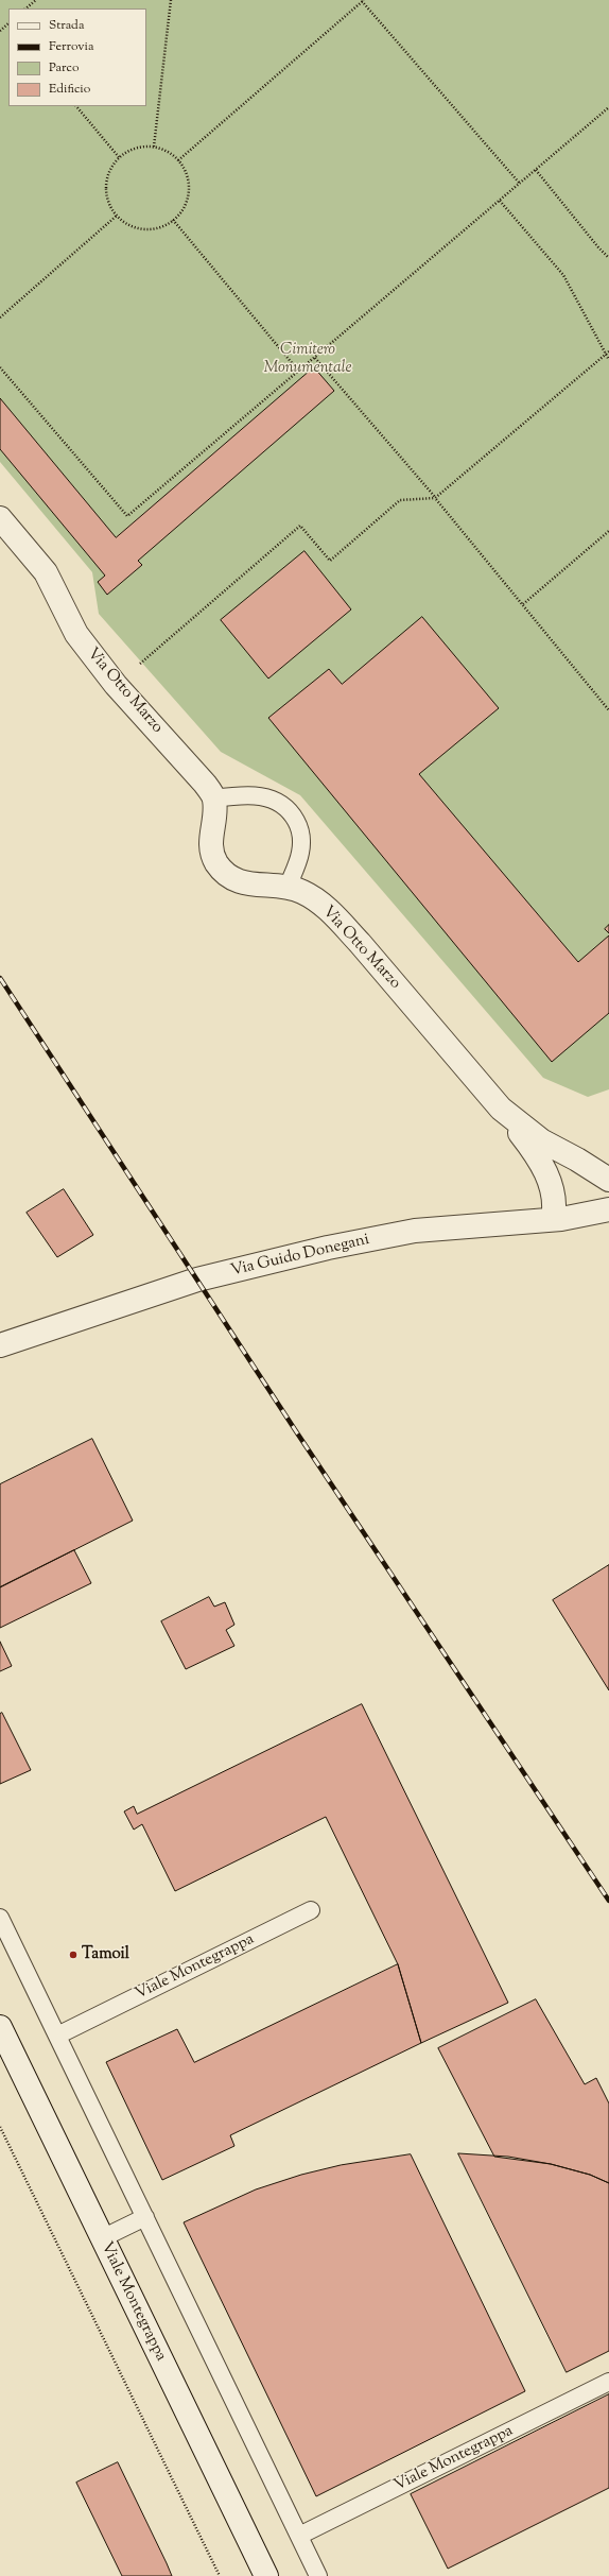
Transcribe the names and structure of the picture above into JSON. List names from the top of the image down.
{
  "streets": {
    "street": ["Via Otto Marzo", "Via Guido Donegani", "Viale Montegrappa"]
  },
  "parks": ["Cimitero Monumentale"],
  "places": ["Tamoil"],
  "legend": [
    "Strada",
    "Ferrovia",
    "Parco",
    "Edificio"
  ]
}
